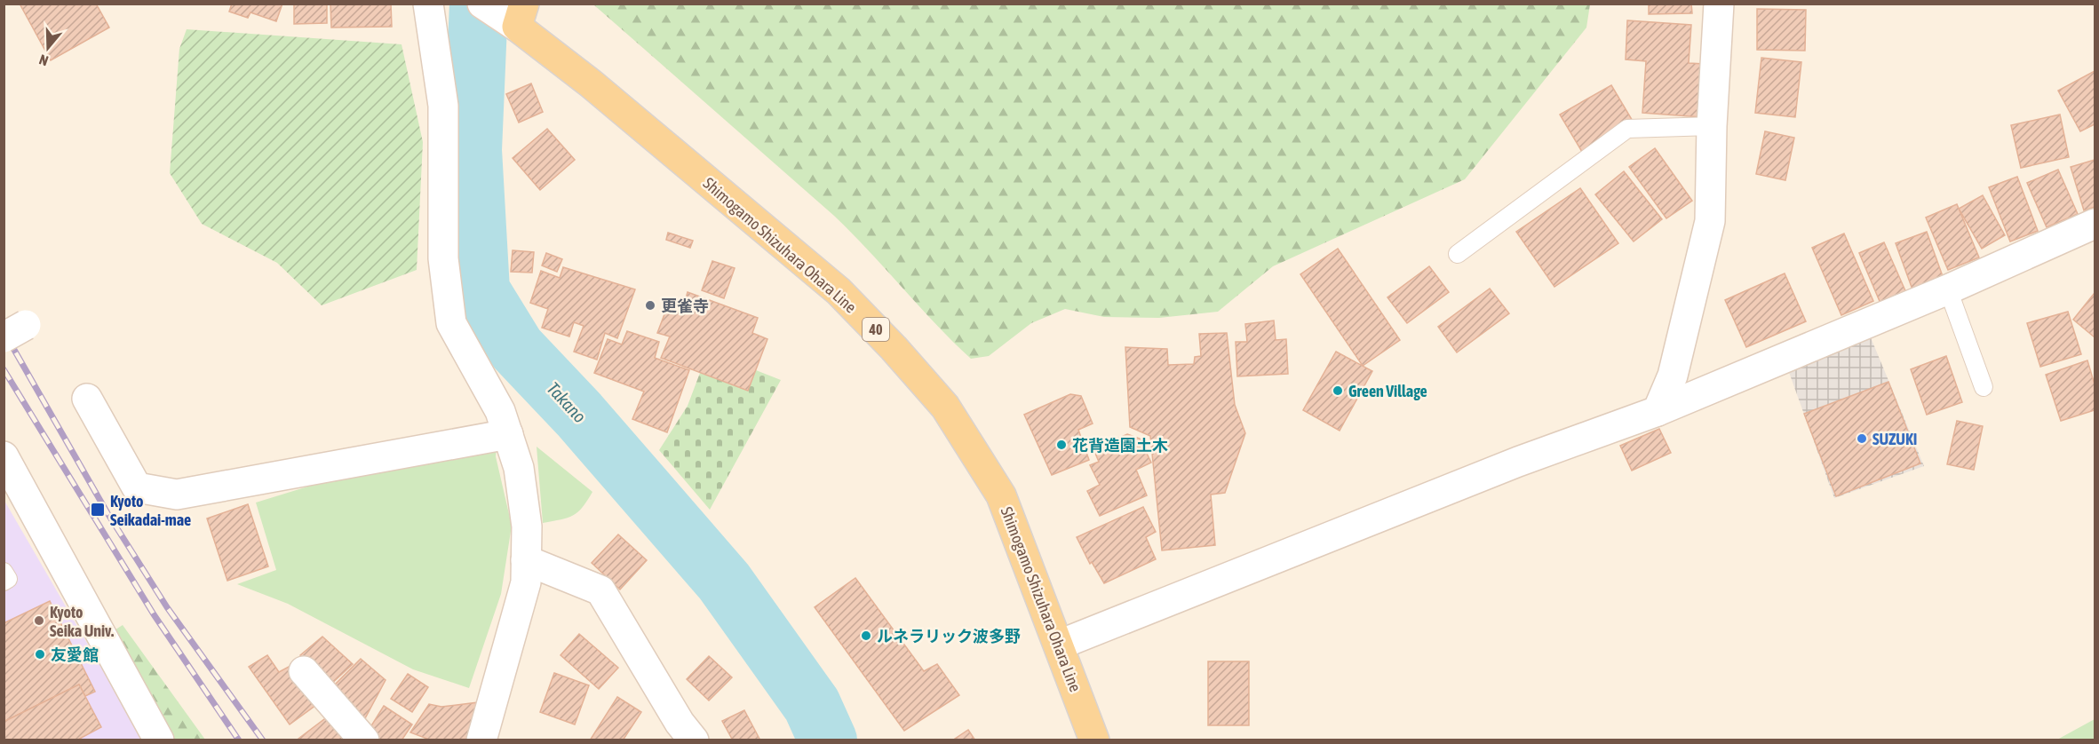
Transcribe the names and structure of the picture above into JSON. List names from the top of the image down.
{
  "streets": {
    "main road": ["Shimogamo Shizuhara Ohara Line", "40"]
  },
  "water": ["Takano"],
  "places": {
    "other": [
      "更雀寺",
      "Green Village",
      "SUZUKI",
      "花背造園土木",
      "Kyoto Seika Univ.",
      "ルネラリック波多野",
      "友愛館"
    ],
    "transit": ["Kyoto Seikadai-mae"]
  },
  "north": "bottom"
}
